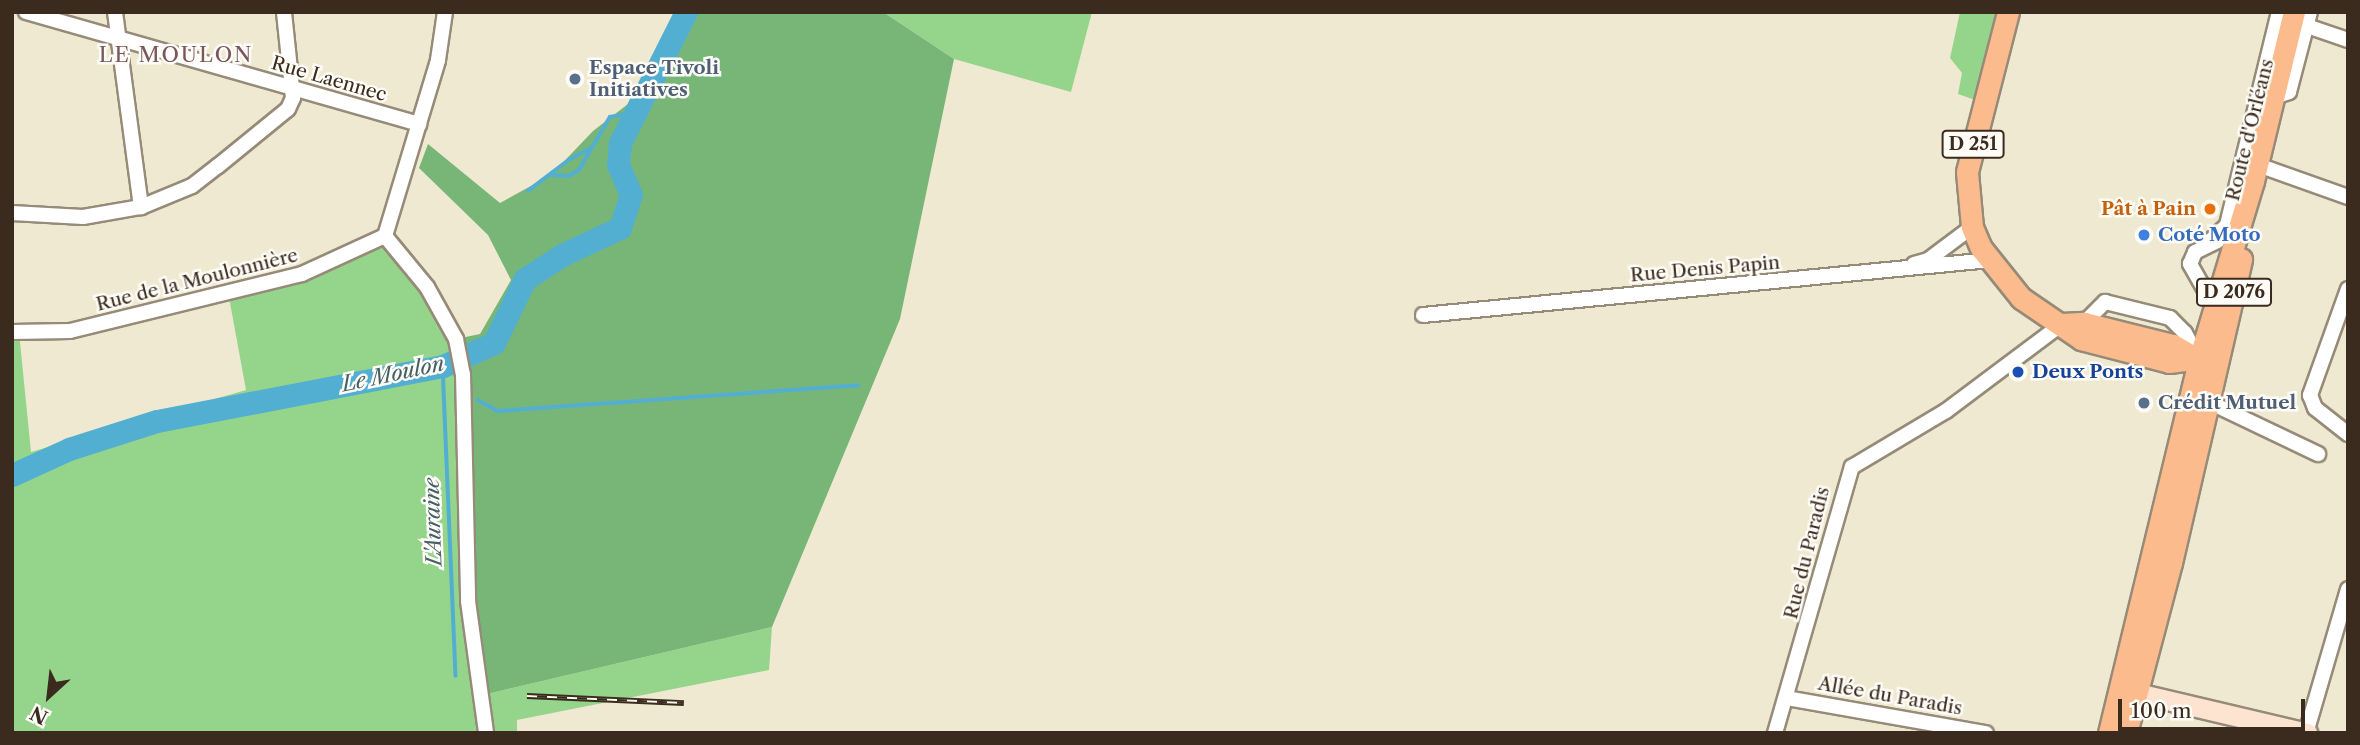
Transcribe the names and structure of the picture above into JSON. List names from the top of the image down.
{
  "streets": {
    "main road": ["Route d'Orléans", "D 251", "D 2076"],
    "street": [
      "Rue Laennec",
      "Rue Denis Papin",
      "Rue de la Moulonnière",
      "Rue du Paradis",
      "Allée du Paradis"
    ]
  },
  "crossings": [
    ["Route d'Orléans", "D 251"],
    ["D 251", "Rue Denis Papin"],
    ["D 251", "Rue du Paradis"],
    ["Rue du Paradis", "Allée du Paradis"]
  ],
  "districts": ["LE MOULON"],
  "water": ["Le Moulon", "L'Auraine"],
  "places": [
    "Espace Tivoli Initiatives",
    "Pât à Pain",
    "Coté Moto",
    "Deux Ponts",
    "Crédit Mutuel"
  ],
  "scale_bar": "100 m",
  "north": "bottom left"
}
